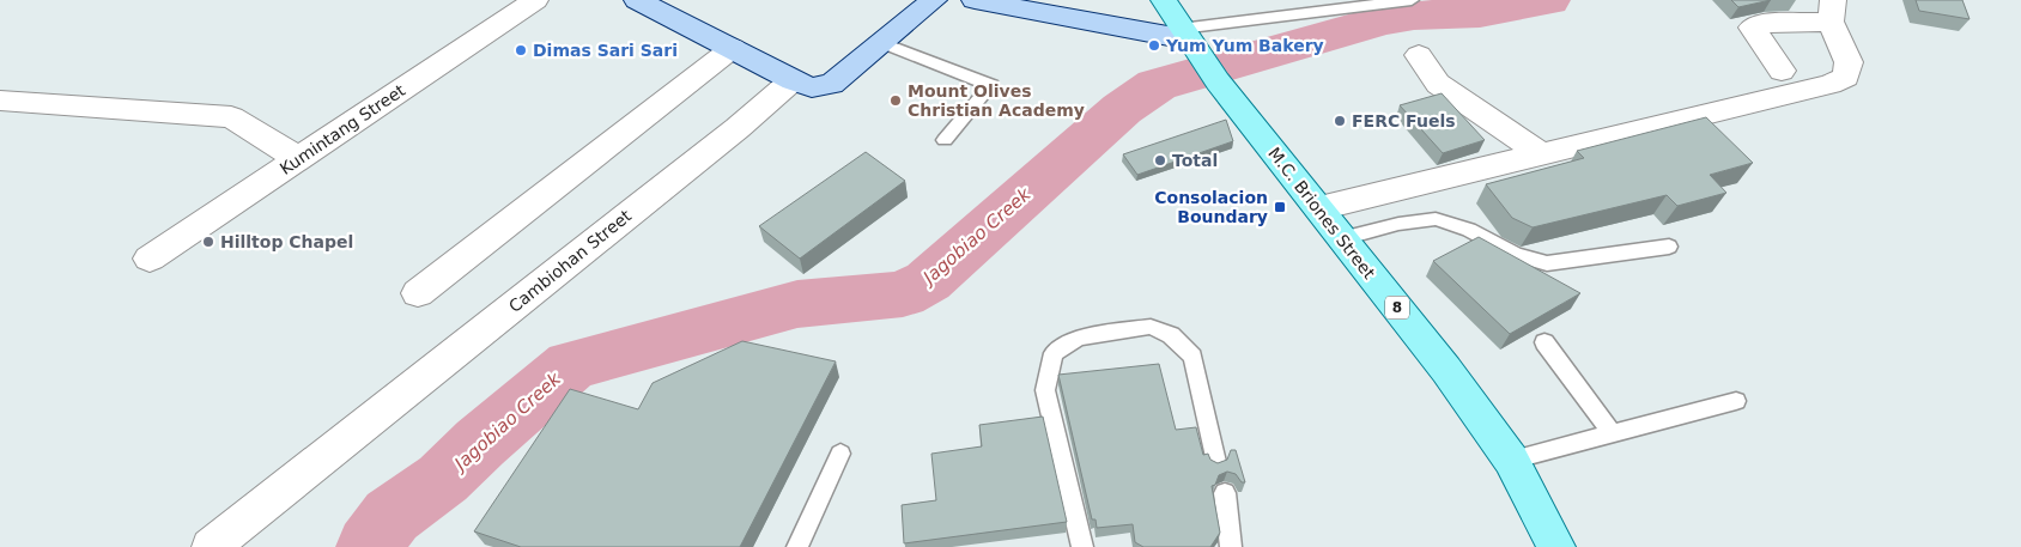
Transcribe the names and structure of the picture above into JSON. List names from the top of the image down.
{
  "streets": {
    "main road": ["M.C. Briones Street", "8"],
    "street": ["Kumintang Street", "Cambiohan Street"]
  },
  "water": ["Jagobiao Creek"],
  "places": {
    "other": [
      "Yum Yum Bakery",
      "Dimas Sari Sari",
      "Mount Olives Christian Academy",
      "FERC Fuels",
      "Total",
      "Hilltop Chapel"
    ],
    "transit": ["Consolacion Boundary"]
  }
}
